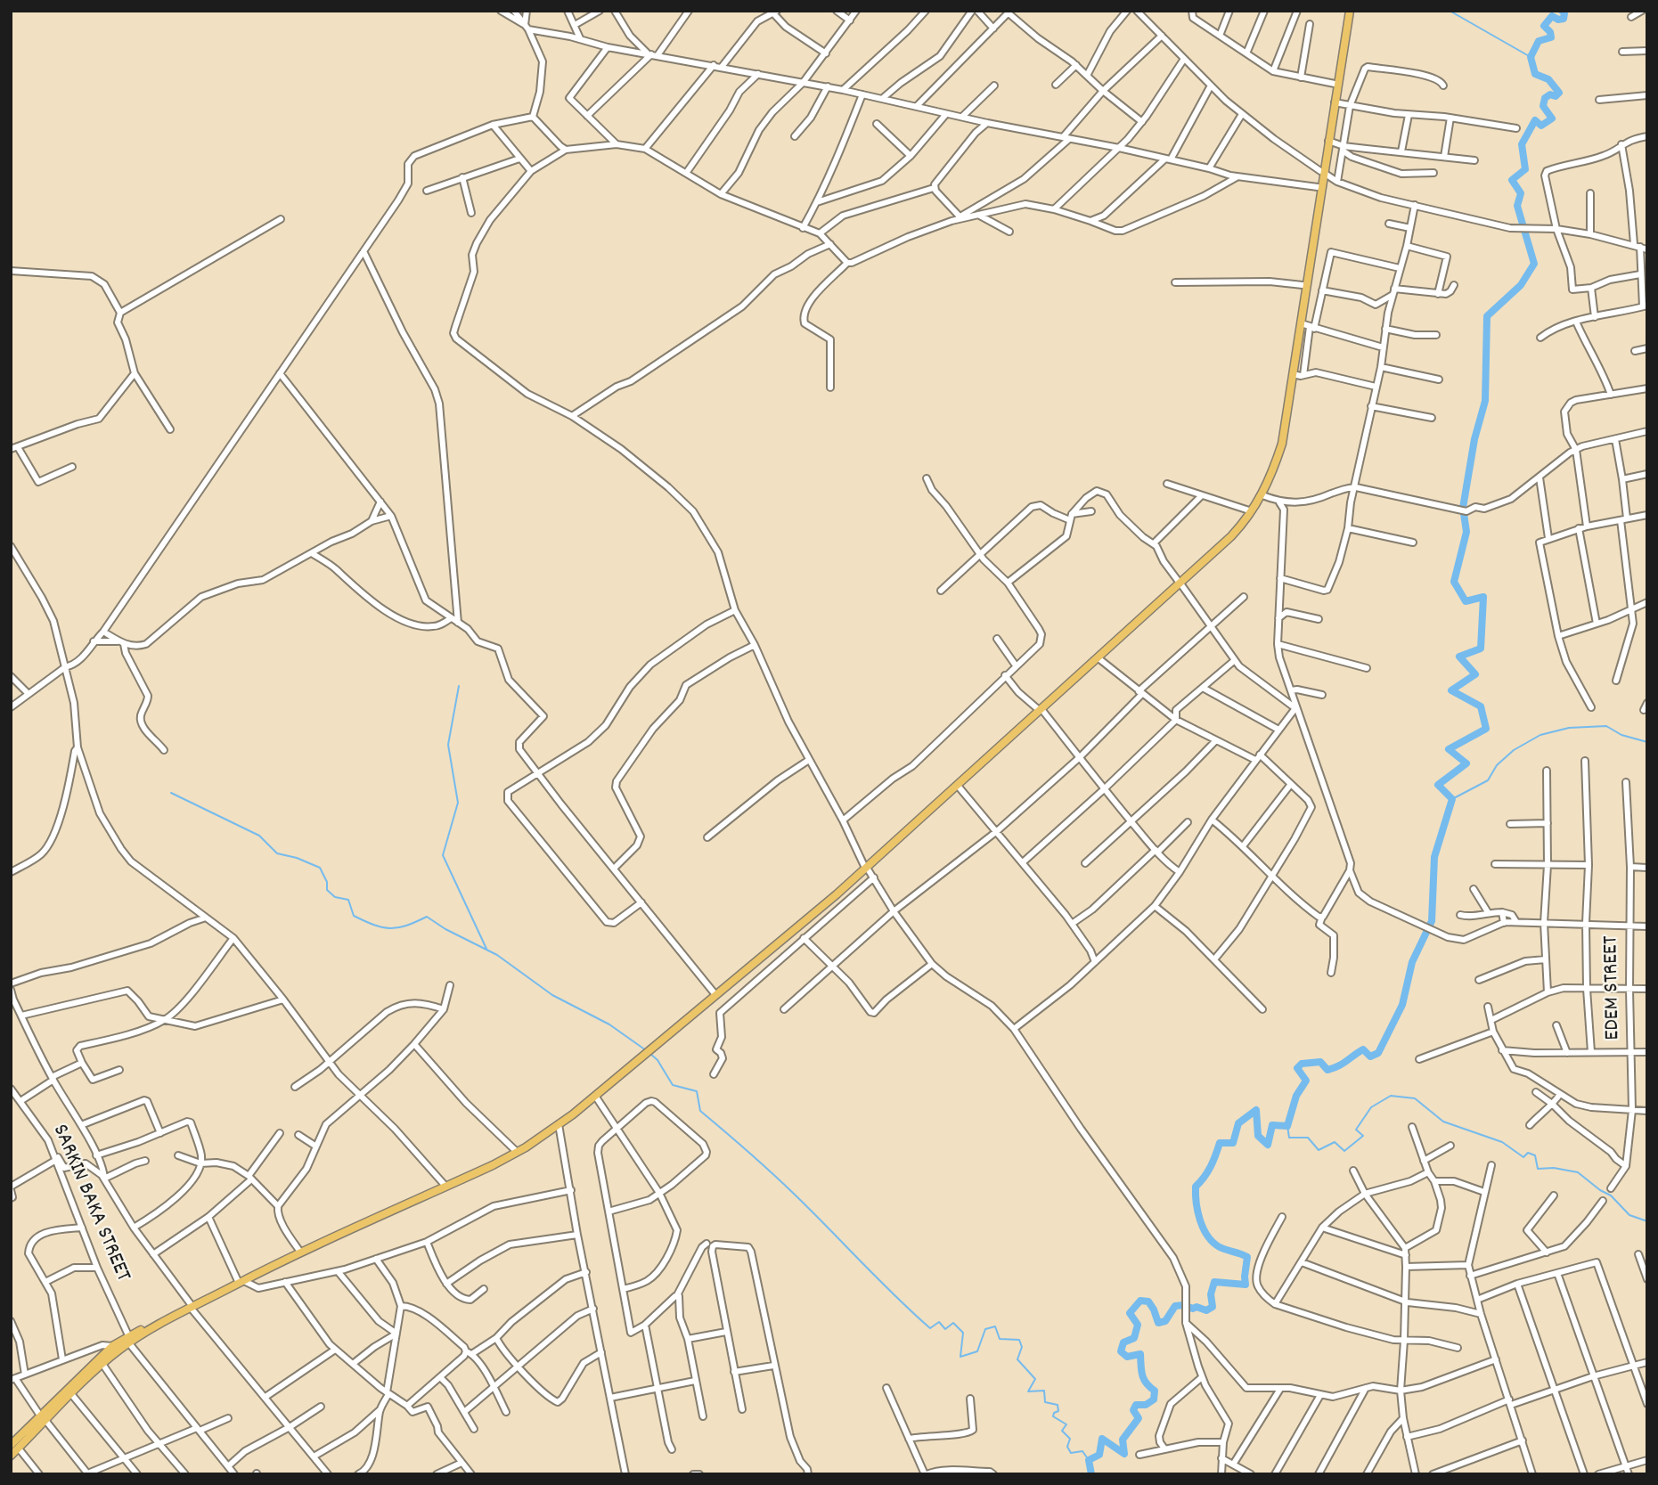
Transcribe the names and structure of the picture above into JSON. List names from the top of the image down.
{
  "streets": {
    "street": ["EDEM STREET", "SARKIN BAKA STREET"]
  }
}
